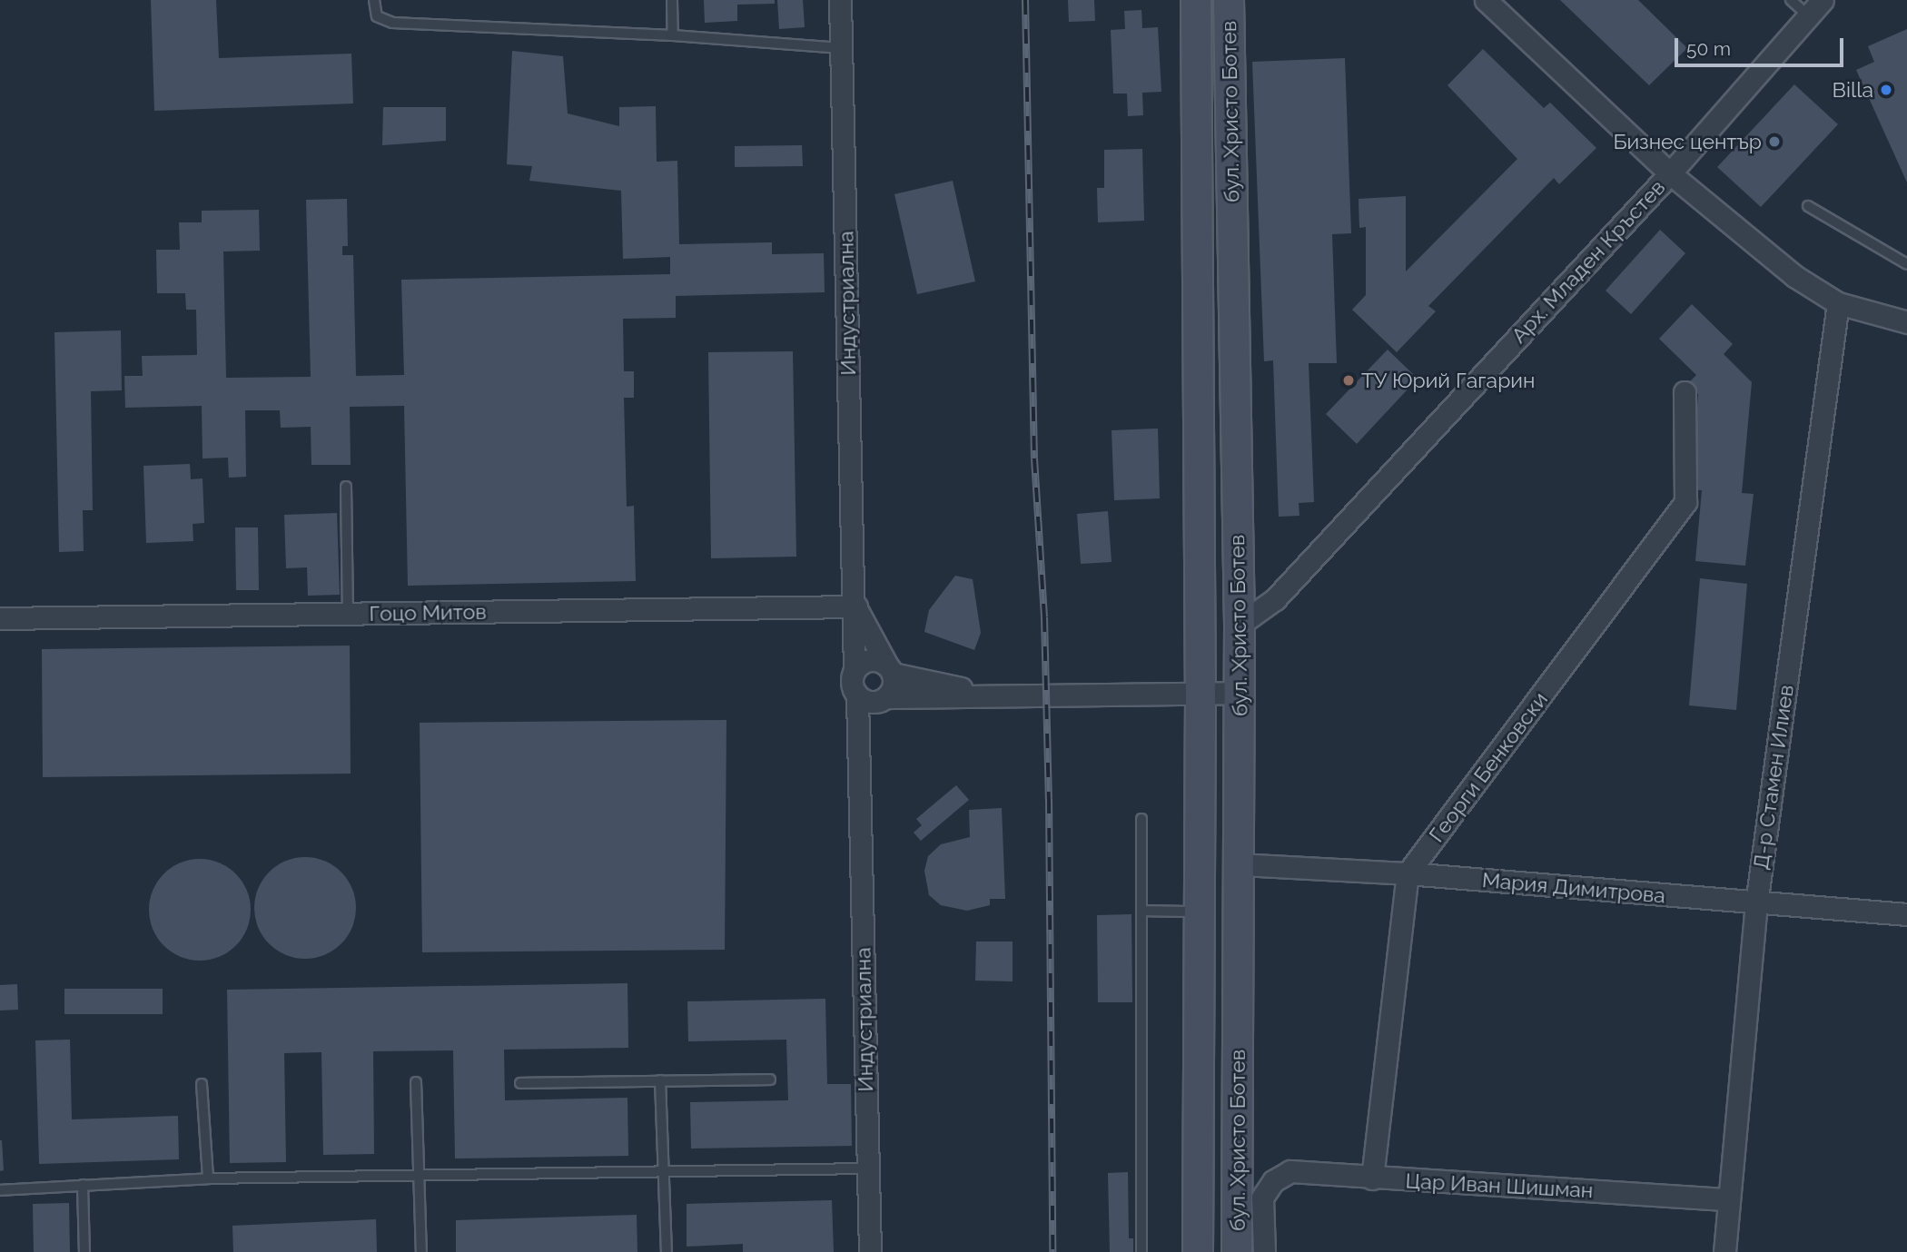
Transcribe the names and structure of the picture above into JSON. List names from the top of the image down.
{
  "streets": {
    "main road": ["бул. Христо Ботев"],
    "street": [
      "Арх. Младен Кръстев",
      "Индустриална",
      "Гоцо Митов",
      "Георги Бенковски",
      "Д-р Стамен Илиев",
      "Мария Димитрова",
      "Цар Иван Шишман"
    ]
  },
  "crossings": [
    ["бул. Христо Ботев", "Арх. Младен Кръстев"],
    ["бул. Христо Ботев", "Мария Димитрова"],
    ["Индустриална", "Гоцо Митов"],
    ["Георги Бенковски", "Мария Димитрова"],
    ["Д-р Стамен Илиев", "Мария Димитрова"],
    ["Д-р Стамен Илиев", "Цар Иван Шишман"]
  ],
  "places": ["Billa", "Бизнес център", "ТУ Юрий Гагарин"],
  "scale_bar": "50 m"
}
